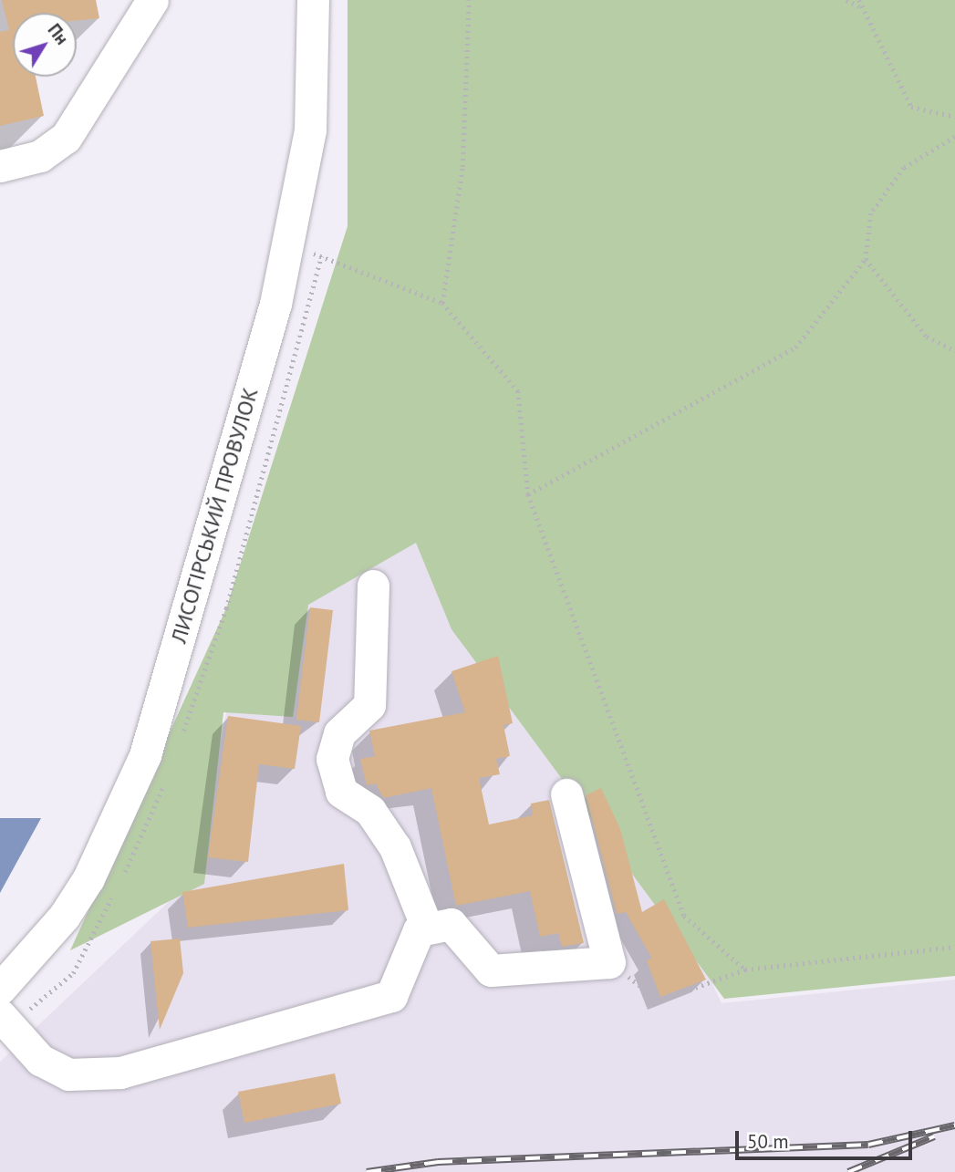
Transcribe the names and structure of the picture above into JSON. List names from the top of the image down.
{
  "streets": {
    "street": ["ЛИСОГІРСЬКИЙ ПРОВУЛОК"]
  },
  "scale_bar": "50 m",
  "north": "top right"
}
